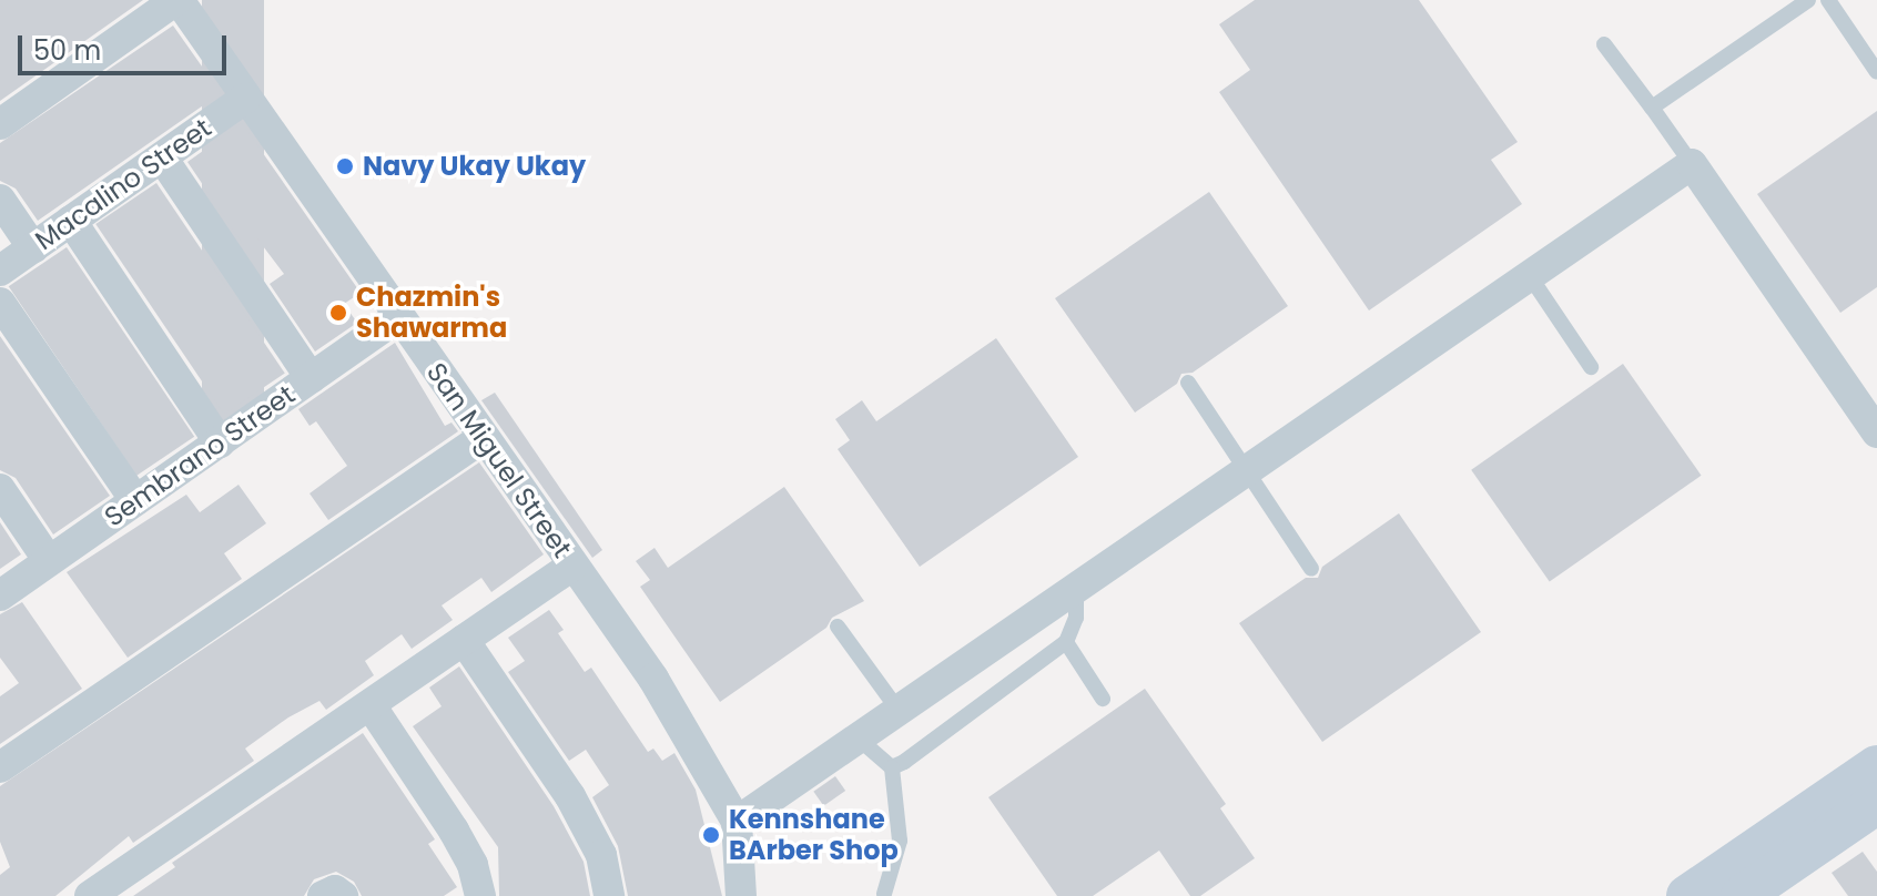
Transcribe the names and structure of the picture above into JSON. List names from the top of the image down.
{
  "streets": {
    "street": ["Macalino Street", "Sembrano Street", "San Miguel Street"]
  },
  "crossings": [
    ["Macalino Street", "San Miguel Street"],
    ["Sembrano Street", "San Miguel Street"]
  ],
  "places": ["Navy Ukay Ukay", "Chazmin's Shawarma", "Kennshane BArber Shop"],
  "scale_bar": "50 m"
}
